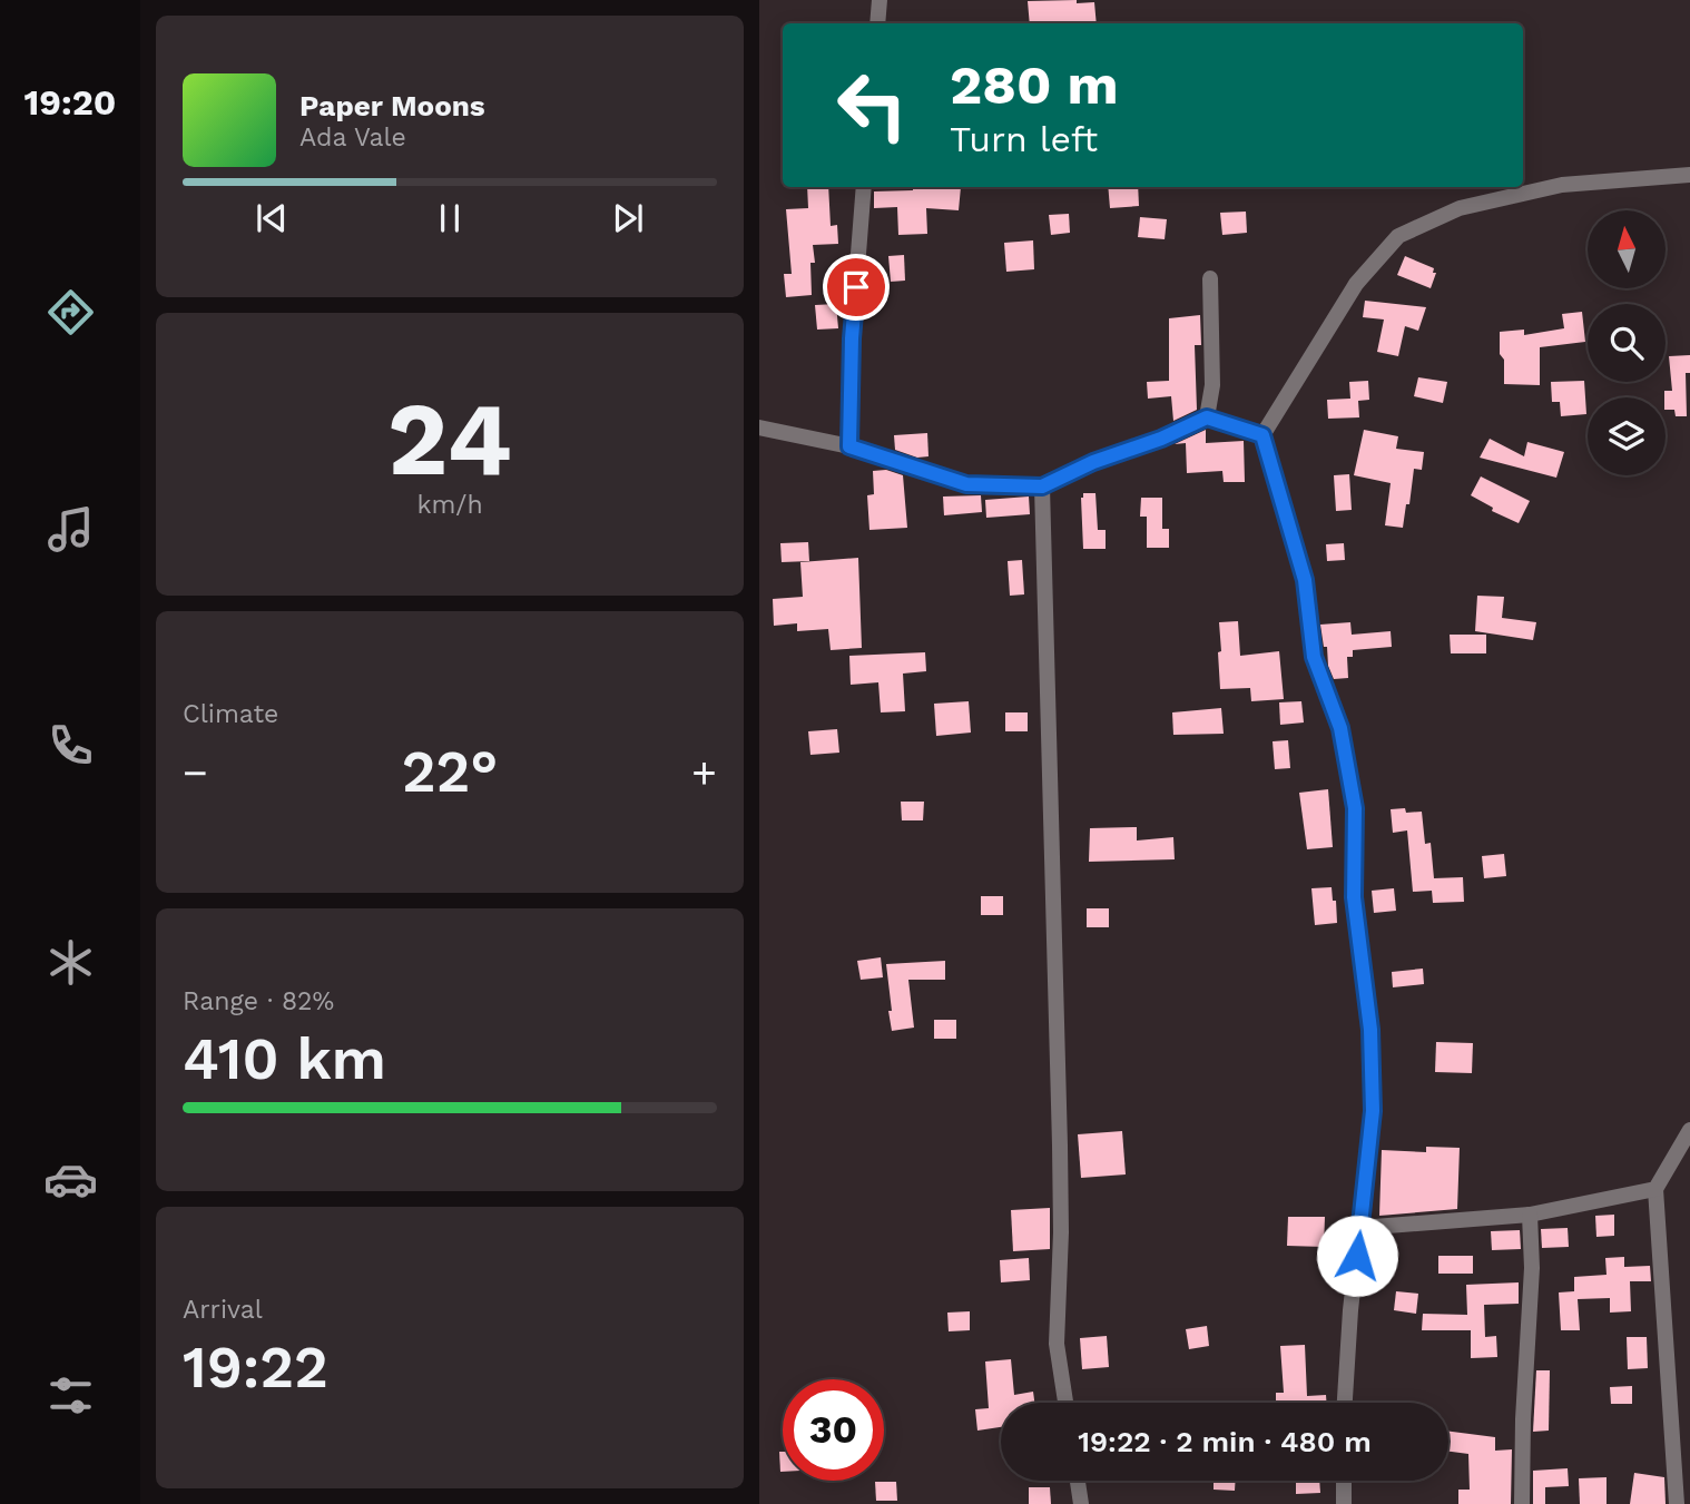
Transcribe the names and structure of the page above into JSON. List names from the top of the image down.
{
  "north": "top",
  "page": {
    "tabs": "19:20",
    "turn": ["280 m", "Turn left"],
    "song": ["Paper Moons", "Ada Vale"],
    "tile": [
      ["24", "km/h"],
      "Climate",
      ["Range · 82%", "410 km"],
      ["Arrival", "19:22"]
    ],
    "heat": ["−", "22°", "+"],
    "limit": "30",
    "trip": "19:22 · 2 min · 480 m"
  }
}
